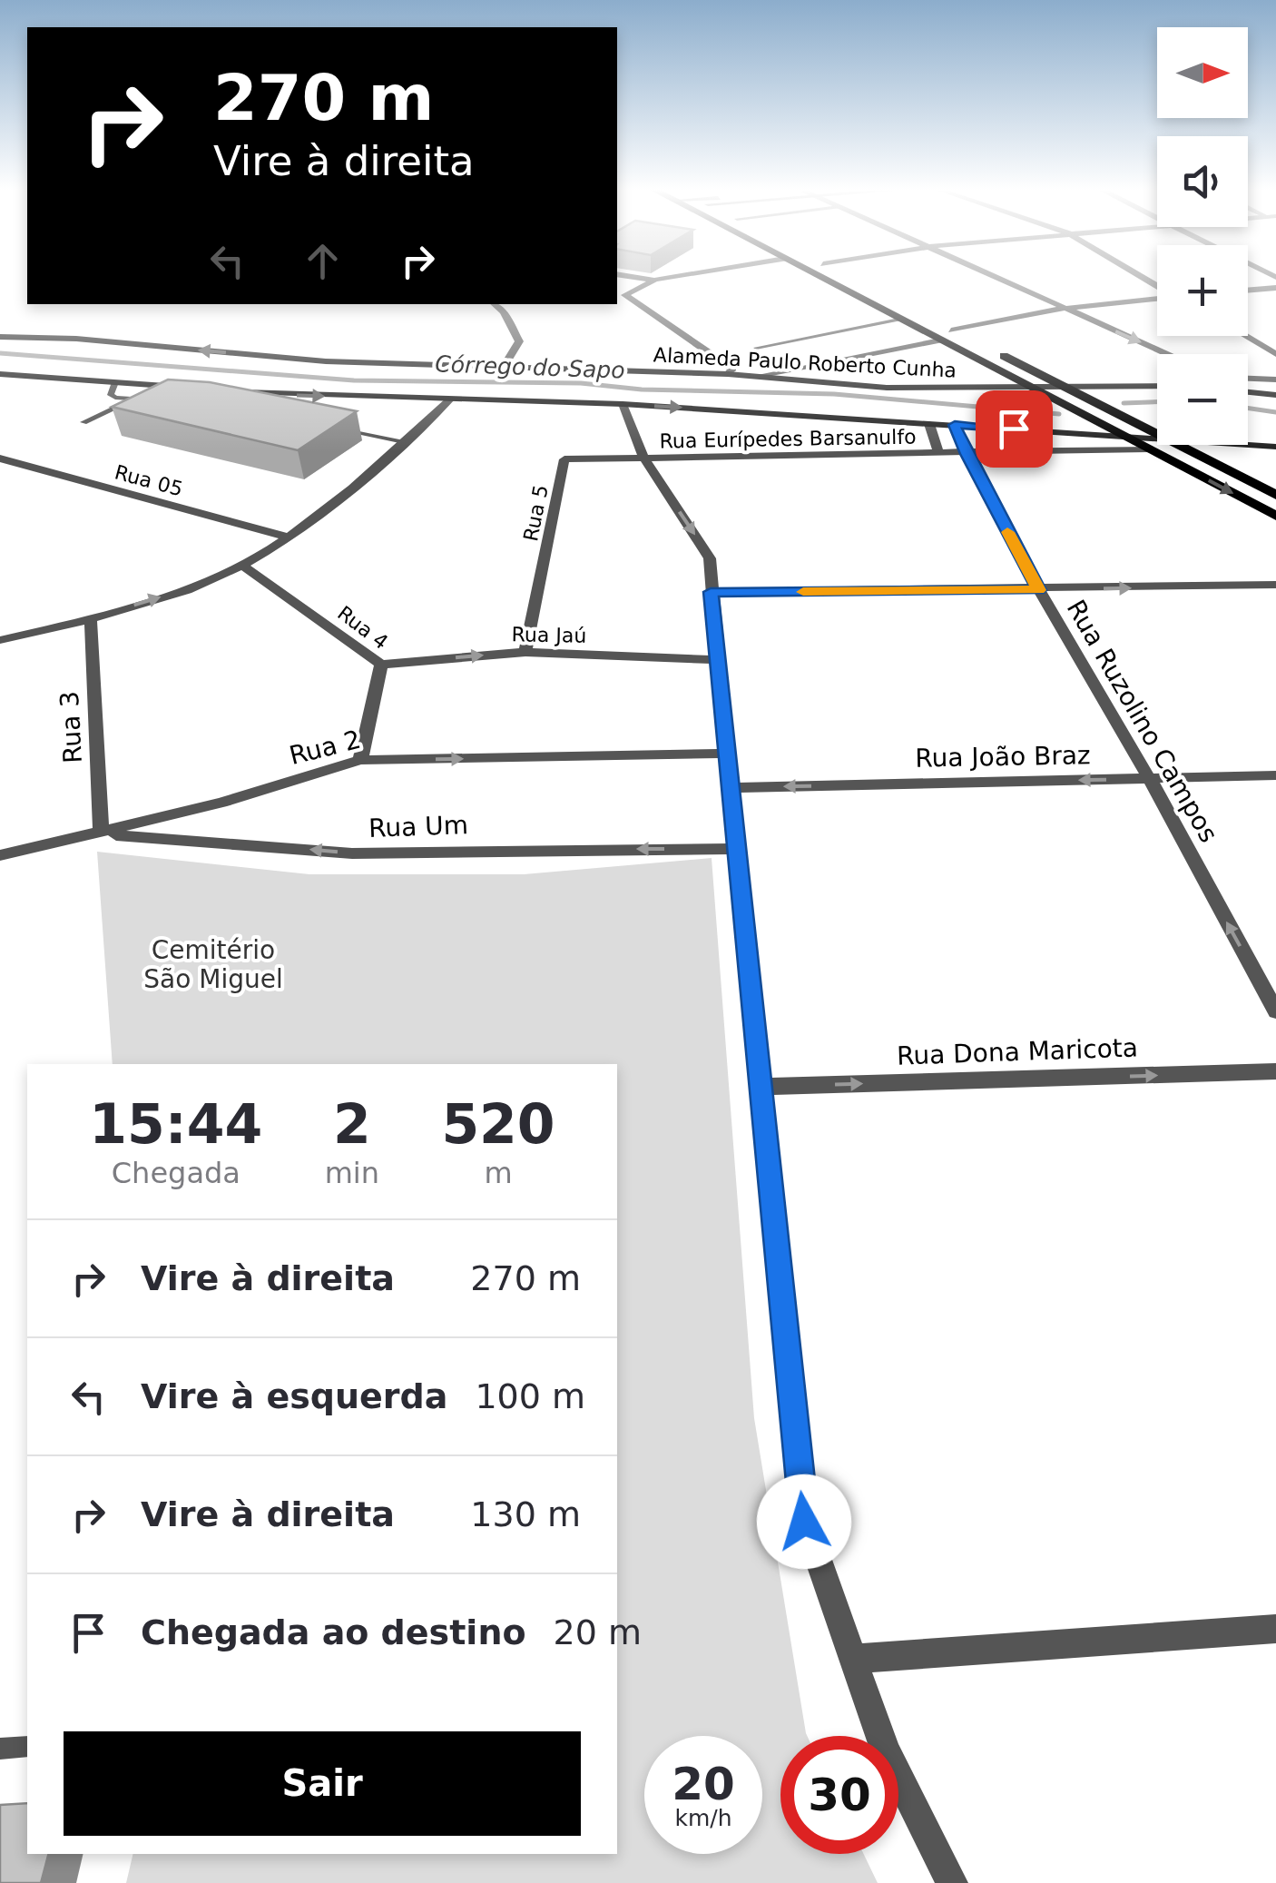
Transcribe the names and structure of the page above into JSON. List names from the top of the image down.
{
  "streets": {
    "street": [
      "Alameda Paulo Roberto Cunha",
      "Rua Eurípedes Barsanulfo",
      "Rua 05",
      "Rua 5",
      "Rua 4",
      "Rua Jaú",
      "Rua Ruzolino Campos",
      "Rua 3",
      "Rua 2",
      "Rua João Braz",
      "Rua Um",
      "Rua Dona Maricota"
    ]
  },
  "crossings": [
    ["Rua Eurípedes Barsanulfo", "Rua 5"],
    ["Rua Eurípedes Barsanulfo", "Rua Ruzolino Campos"],
    ["Rua 5", "Rua Jaú"],
    ["Rua 4", "Rua Jaú"],
    ["Rua 4", "Rua 2"],
    ["Rua Ruzolino Campos", "Rua João Braz"],
    ["Rua 3", "Rua 2"],
    ["Rua 3", "Rua Um"],
    ["Rua 2", "Rua Um"]
  ],
  "one_way": [
    "Rua Jaú",
    "Rua Ruzolino Campos",
    "Rua 2",
    "Rua João Braz",
    "Rua Um",
    "Rua Dona Maricota"
  ],
  "water": ["Córrego do Sapo"],
  "parks": ["Cemitério São Miguel"],
  "north": "right",
  "page": {
    "map_buttons": ["+", "−"],
    "turn": ["270 m", "Vire à direita"],
    "eta": [
      "15:44",
      "Chegada",
      "2",
      "min",
      "520",
      "m"
    ],
    "list": [
      {
        "name": "Vire à direita",
        "value": "270 m"
      },
      {
        "name": "Vire à esquerda",
        "value": "100 m"
      },
      {
        "name": "Vire à direita",
        "value": "130 m"
      },
      {
        "name": "Chegada ao destino",
        "value": "20 m"
      }
    ],
    "buttons": "Sair",
    "speed": "20 km/h",
    "limit": "30"
  }
}
